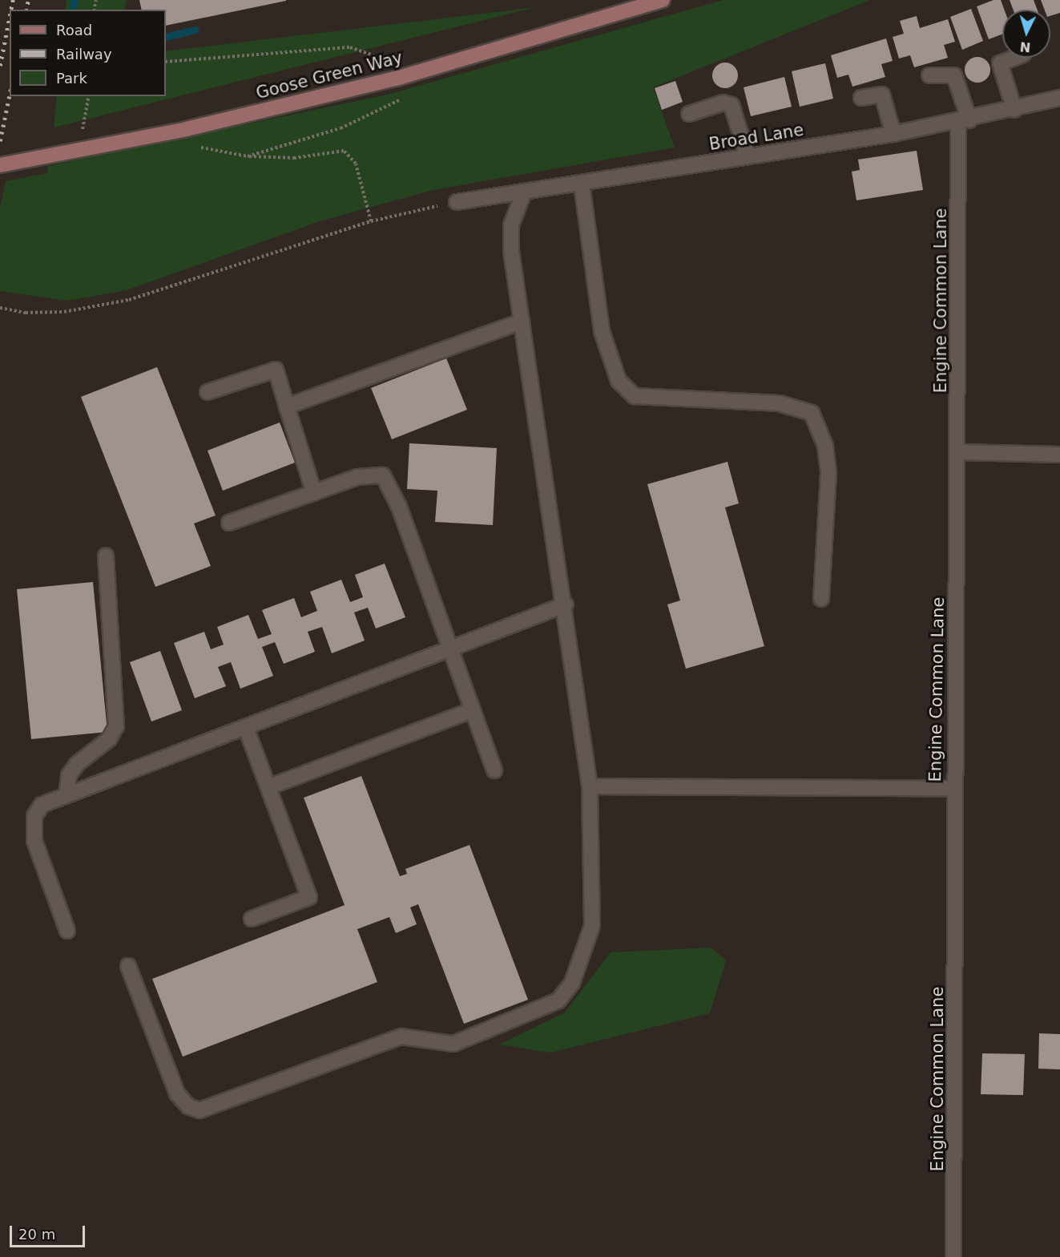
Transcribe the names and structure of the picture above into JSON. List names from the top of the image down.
{
  "streets": {
    "main road": ["Goose Green Way"],
    "street": ["Broad Lane", "Engine Common Lane"]
  },
  "crossings": [
    ["Broad Lane", "Engine Common Lane"]
  ],
  "legend": ["Road", "Railway", "Park"],
  "scale_bar": "20 m",
  "north": "bottom"
}
